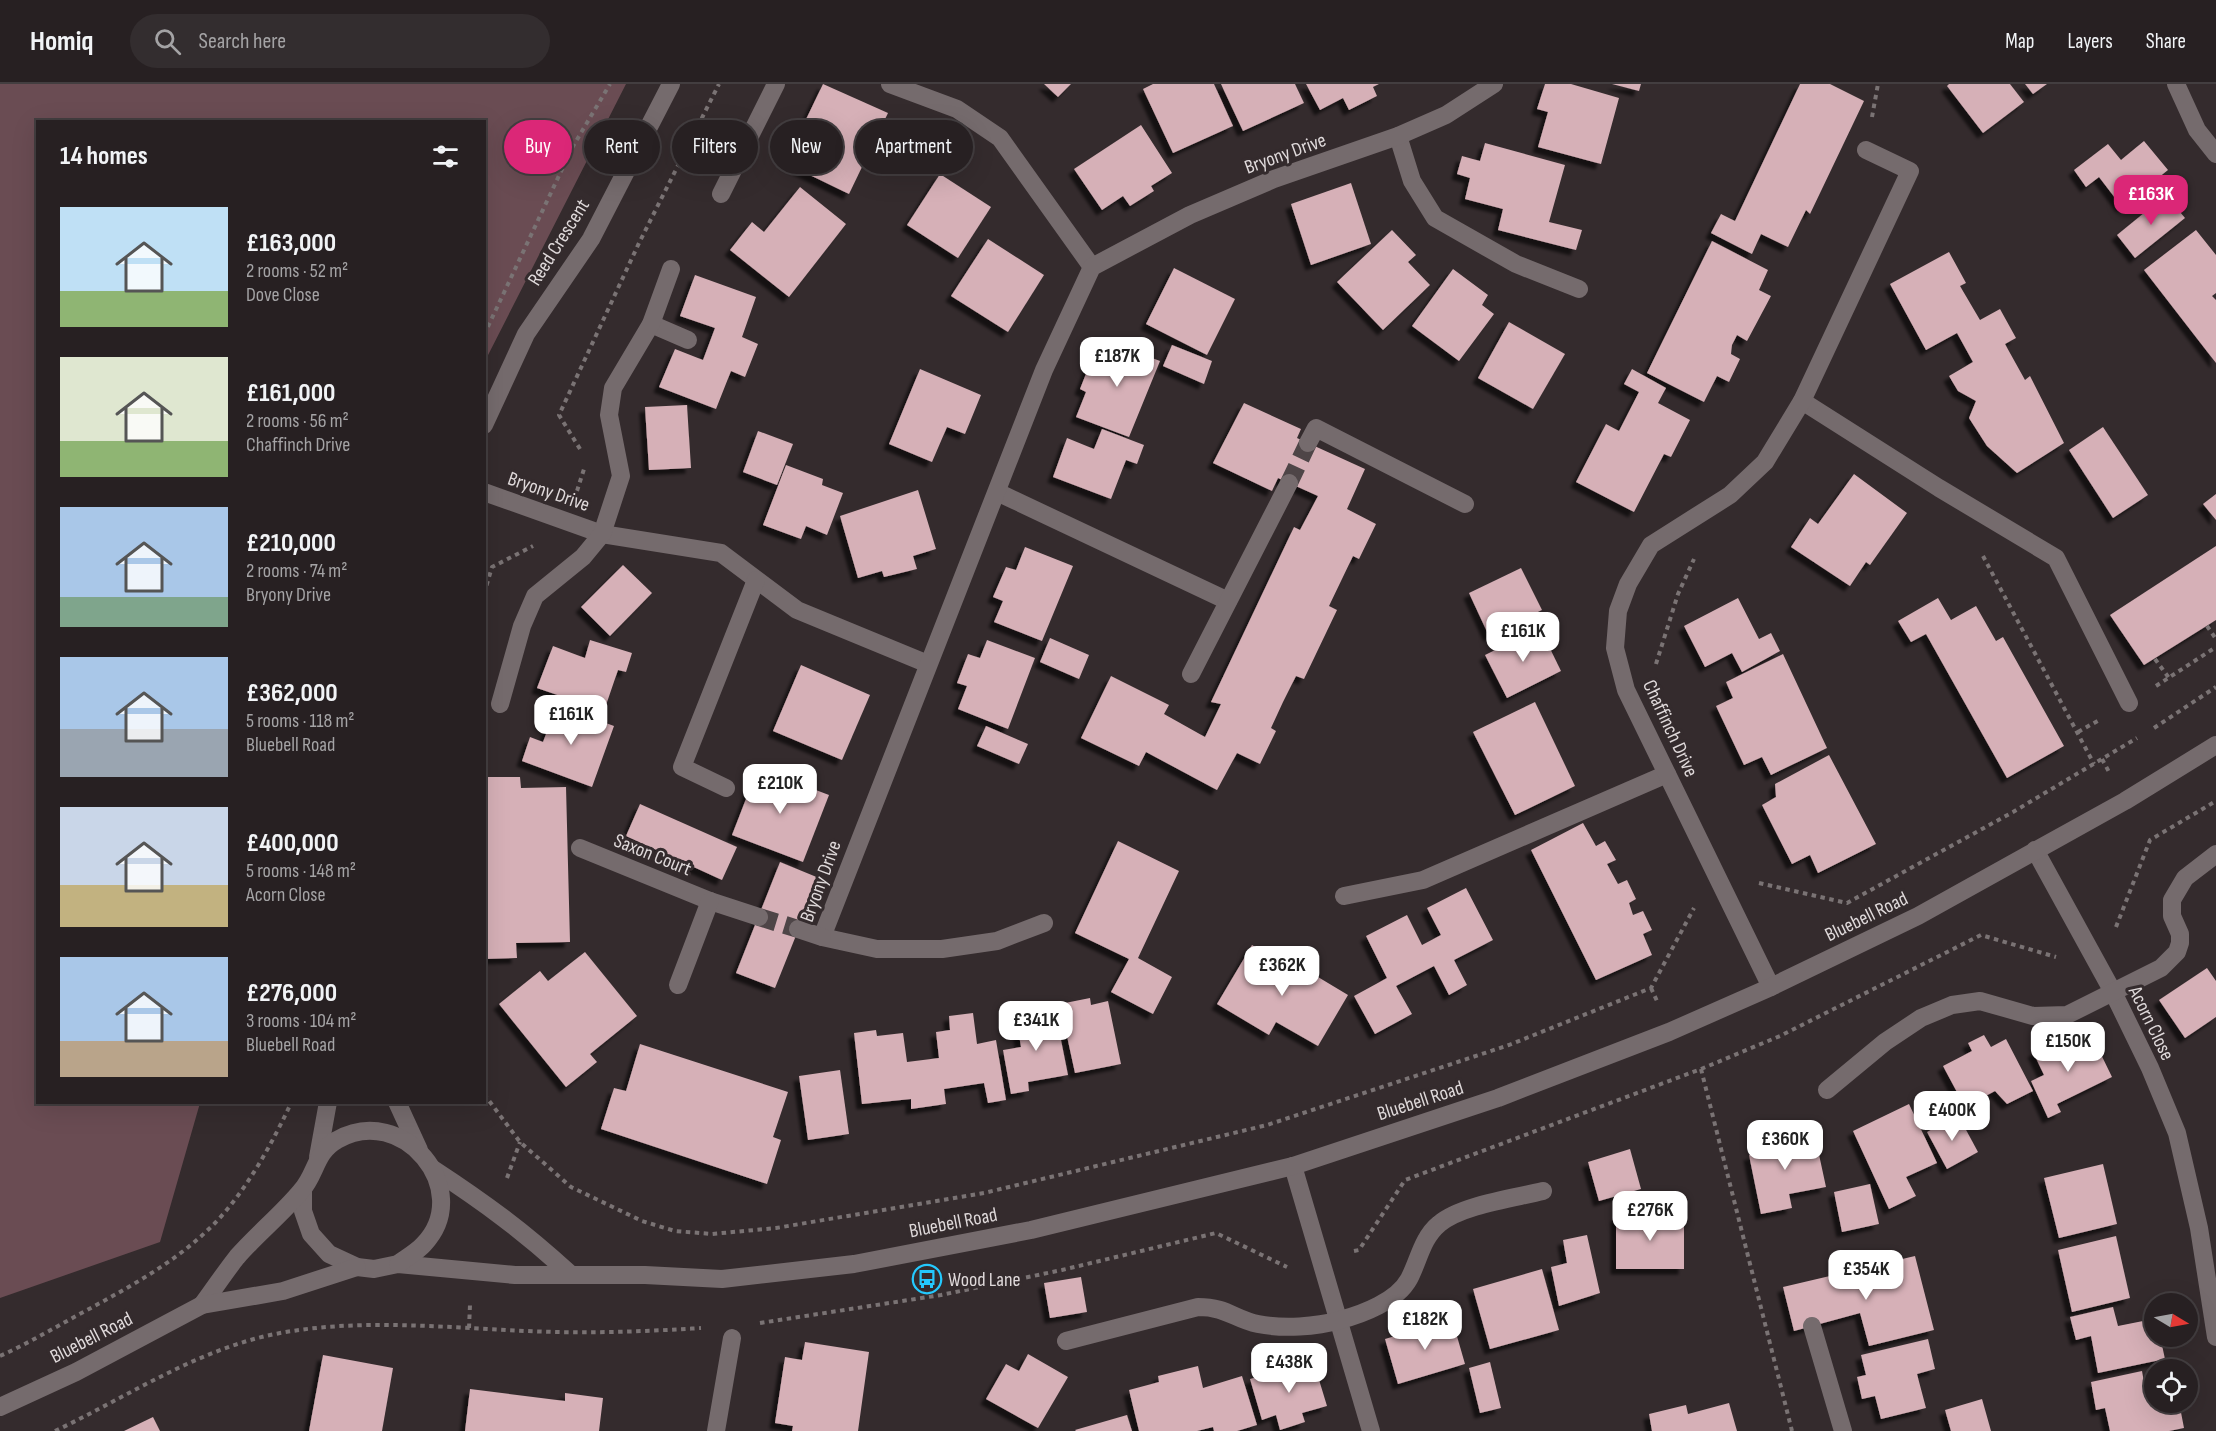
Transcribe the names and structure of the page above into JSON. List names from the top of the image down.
{
  "streets": {
    "street": [
      "Bryony Drive",
      "Reed Crescent",
      "Chaffinch Drive",
      "Saxon Court",
      "Bluebell Road",
      "Acorn Close"
    ]
  },
  "crossings": [
    ["Chaffinch Drive", "Bluebell Road"],
    ["Bluebell Road", "Acorn Close"]
  ],
  "places": {
    "bus stop": ["Wood Lane"]
  },
  "north": "right",
  "page": {
    "header": "Homiq",
    "search": "Search here",
    "nav": ["Map", "Layers", "Share"],
    "chip": [
      "Buy",
      "Rent",
      "Filters",
      "New",
      "Apartment"
    ],
    "heading": "14 homes",
    "price": [
      "£163K",
      "£187K",
      "£161K",
      "£161K",
      "£210K",
      "£362K",
      "£341K",
      "£150K",
      "£400K",
      "£360K",
      "£276K",
      "£354K",
      "£182K",
      "£438K"
    ],
    "list": [
      {
        "name": "£163,000",
        "note": "2 rooms · 52 m² · Dove Close"
      },
      {
        "name": "£161,000",
        "note": "2 rooms · 56 m² · Chaffinch Drive"
      },
      {
        "name": "£210,000",
        "note": "2 rooms · 74 m² · Bryony Drive"
      },
      {
        "name": "£362,000",
        "note": "5 rooms · 118 m² · Bluebell Road"
      },
      {
        "name": "£400,000",
        "note": "5 rooms · 148 m² · Acorn Close"
      },
      {
        "name": "£276,000",
        "note": "3 rooms · 104 m² · Bluebell Road"
      }
    ]
  }
}
